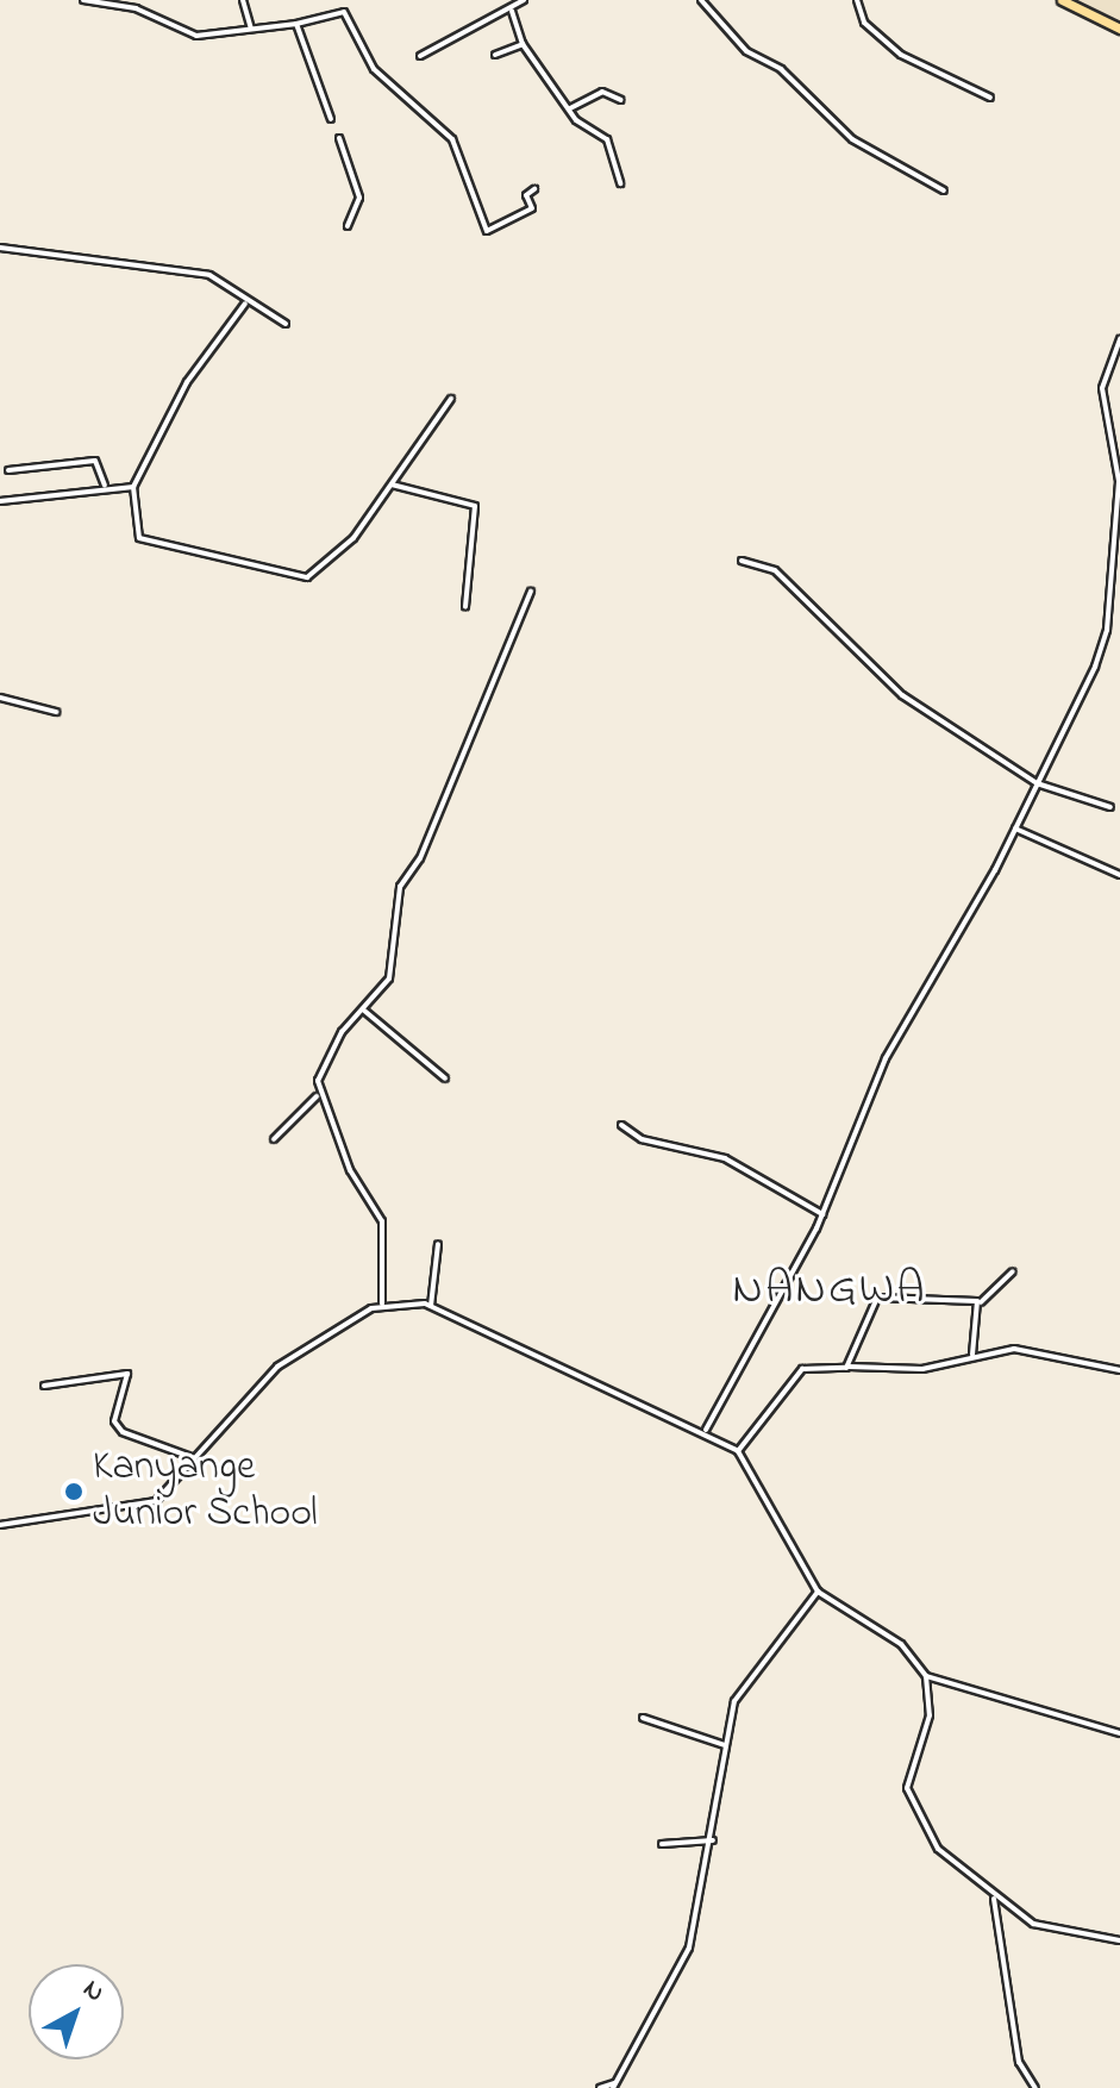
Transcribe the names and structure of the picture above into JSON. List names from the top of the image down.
{
  "districts": ["NANGWA"],
  "places": ["Kanyange Junior School"],
  "north": "top right"
}
